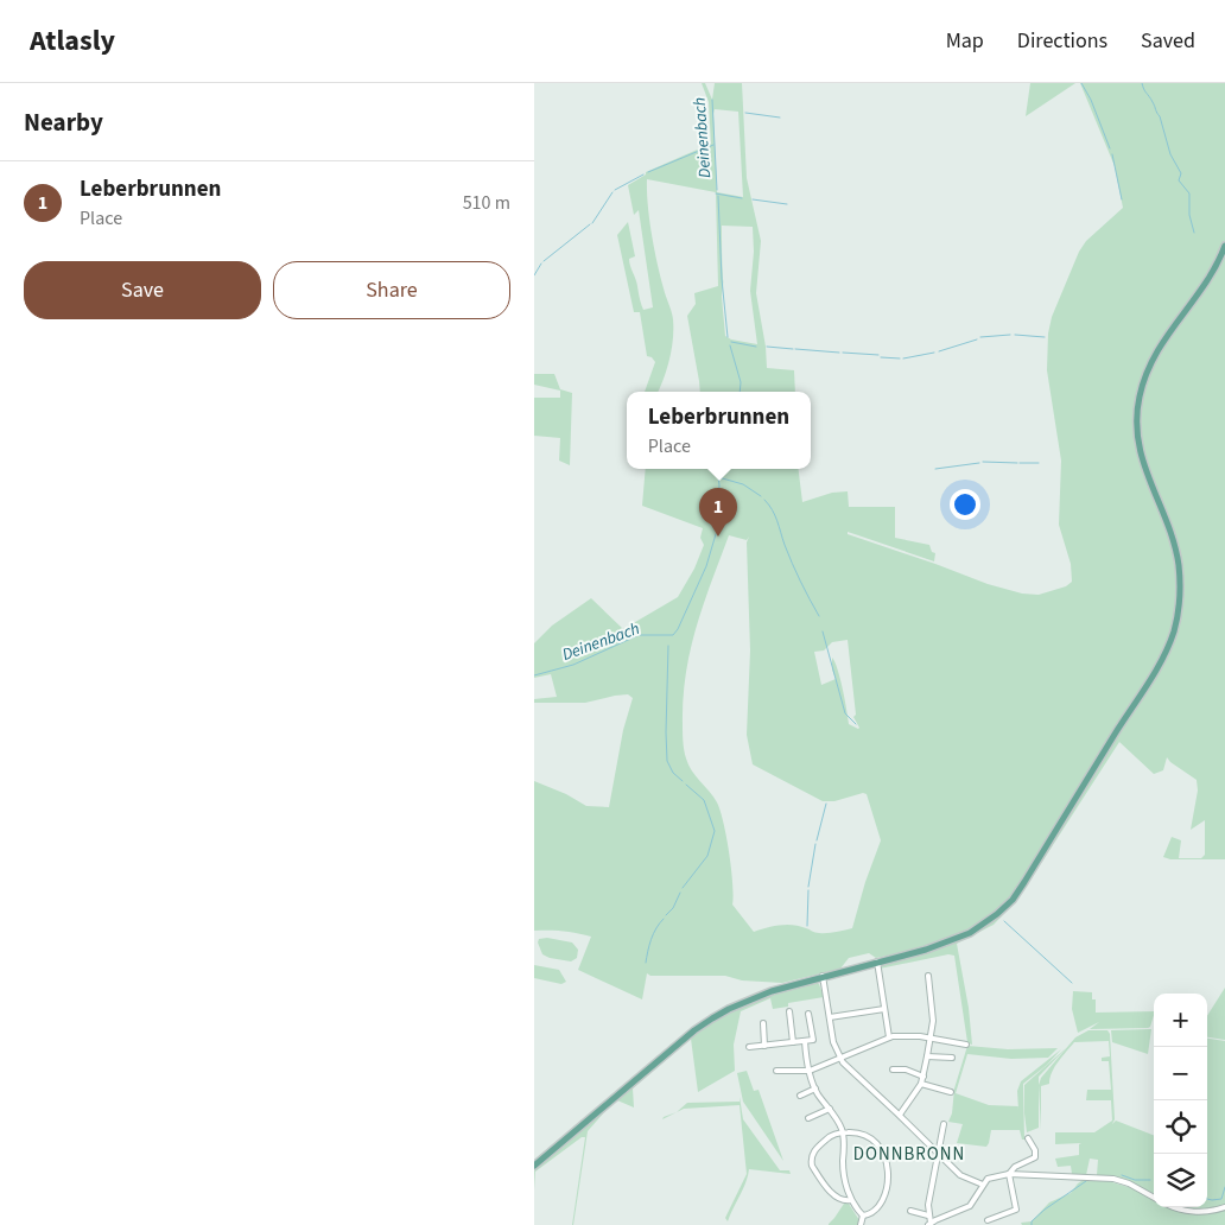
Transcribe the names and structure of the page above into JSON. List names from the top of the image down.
{
  "districts": ["DONNBRONN"],
  "water": ["Deinenbach"],
  "page": {
    "header": "Atlasly",
    "nav": ["Map", "Directions", "Saved"],
    "heading": "Nearby",
    "list": [
      {
        "mark": "1",
        "name": "Leberbrunnen",
        "note": "Place",
        "value": "510 m"
      }
    ],
    "buttons": ["Save", "Share"],
    "popup": ["Leberbrunnen", "Place"],
    "pins": "1",
    "map_buttons": ["+", "−"]
  }
}
